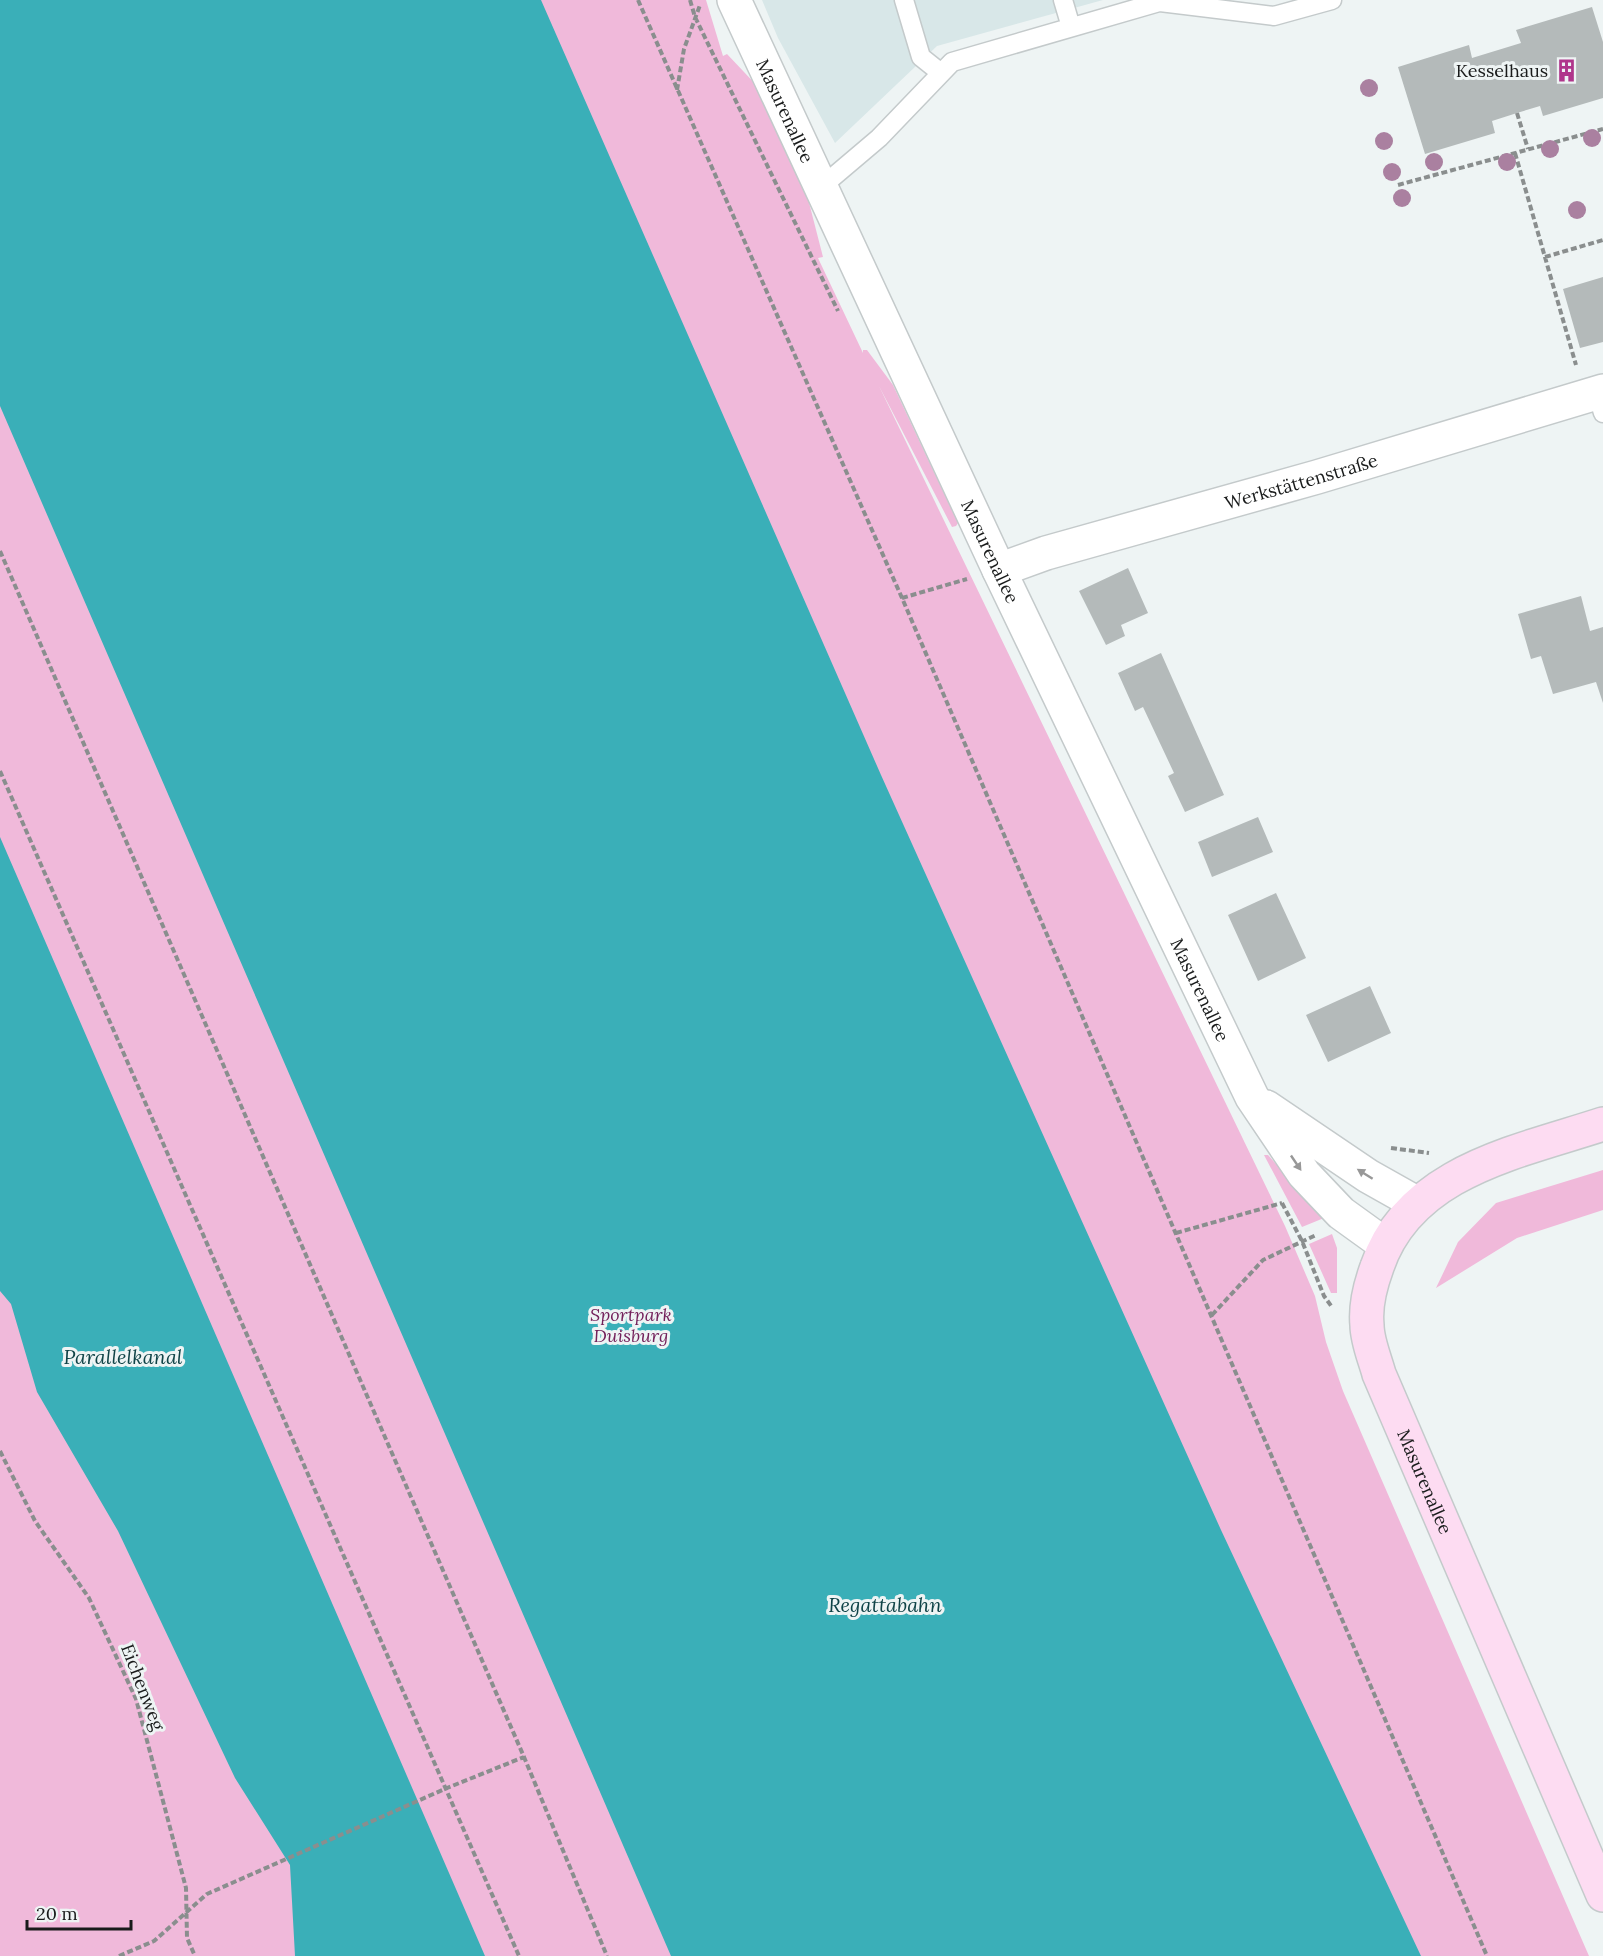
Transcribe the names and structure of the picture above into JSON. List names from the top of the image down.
{
  "streets": {
    "main road": ["Masurenallee"],
    "street": ["Werkstättenstraße"],
    "path": ["Eichenweg"]
  },
  "crossings": [
    ["Masurenallee", "Werkstättenstraße"]
  ],
  "water": ["Parallelkanal", "Regattabahn"],
  "parks": ["Sportpark Duisburg"],
  "places": {
    "building": ["Kesselhaus"]
  },
  "scale_bar": "20 m"
}
